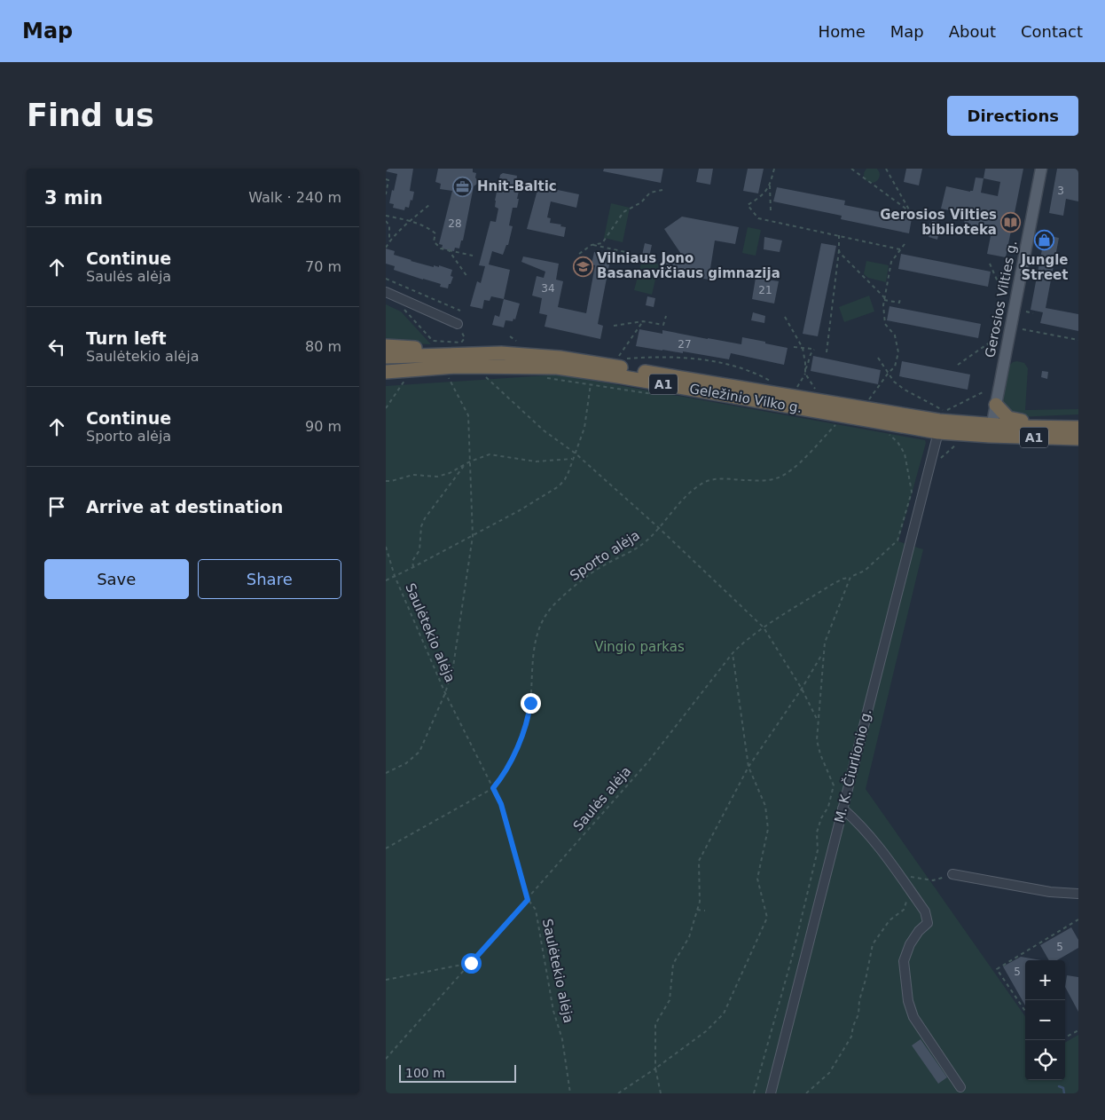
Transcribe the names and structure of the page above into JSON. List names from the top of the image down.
{
  "streets": {
    "highway": ["A1", "Geležinio Vilko g."],
    "main road": ["Gerosios Vilties g."],
    "street": ["M. K. Čiurlionio g."],
    "path": ["Sporto alėja", "Saulėtekio alėja", "Saulės alėja"]
  },
  "crossings": [
    ["Gerosios Vilties g.", "Geležinio Vilko g."],
    ["Geležinio Vilko g.", "M. K. Čiurlionio g."],
    ["Sporto alėja", "Saulėtekio alėja"],
    ["Saulėtekio alėja", "Saulės alėja"]
  ],
  "parks": ["Vingio parkas"],
  "places": {
    "office": ["Hnit-Baltic"],
    "library": ["Gerosios Vilties biblioteka"],
    "shop": ["Jungle Street"],
    "school or university": ["Vilniaus Jono Basanavičiaus gimnazija"]
  },
  "house_numbers": [
    "3",
    "28",
    "34",
    "21",
    "27",
    "5",
    "5"
  ],
  "scale_bar": "100 m",
  "page": {
    "header": "Map",
    "nav": [
      "Home",
      "Map",
      "About",
      "Contact"
    ],
    "buttons": [
      "Directions",
      ["Save", "Share"]
    ],
    "title": "Find us",
    "heading": ["3 min", "Walk · 240 m"],
    "list": [
      ["Continue", "Saulės alėja", "70 m"],
      ["Turn left", "Saulėtekio alėja", "80 m"],
      ["Continue", "Sporto alėja", "90 m"],
      "Arrive at destination"
    ],
    "map_buttons": ["+", "−"],
    "scale": "100 m"
  }
}
